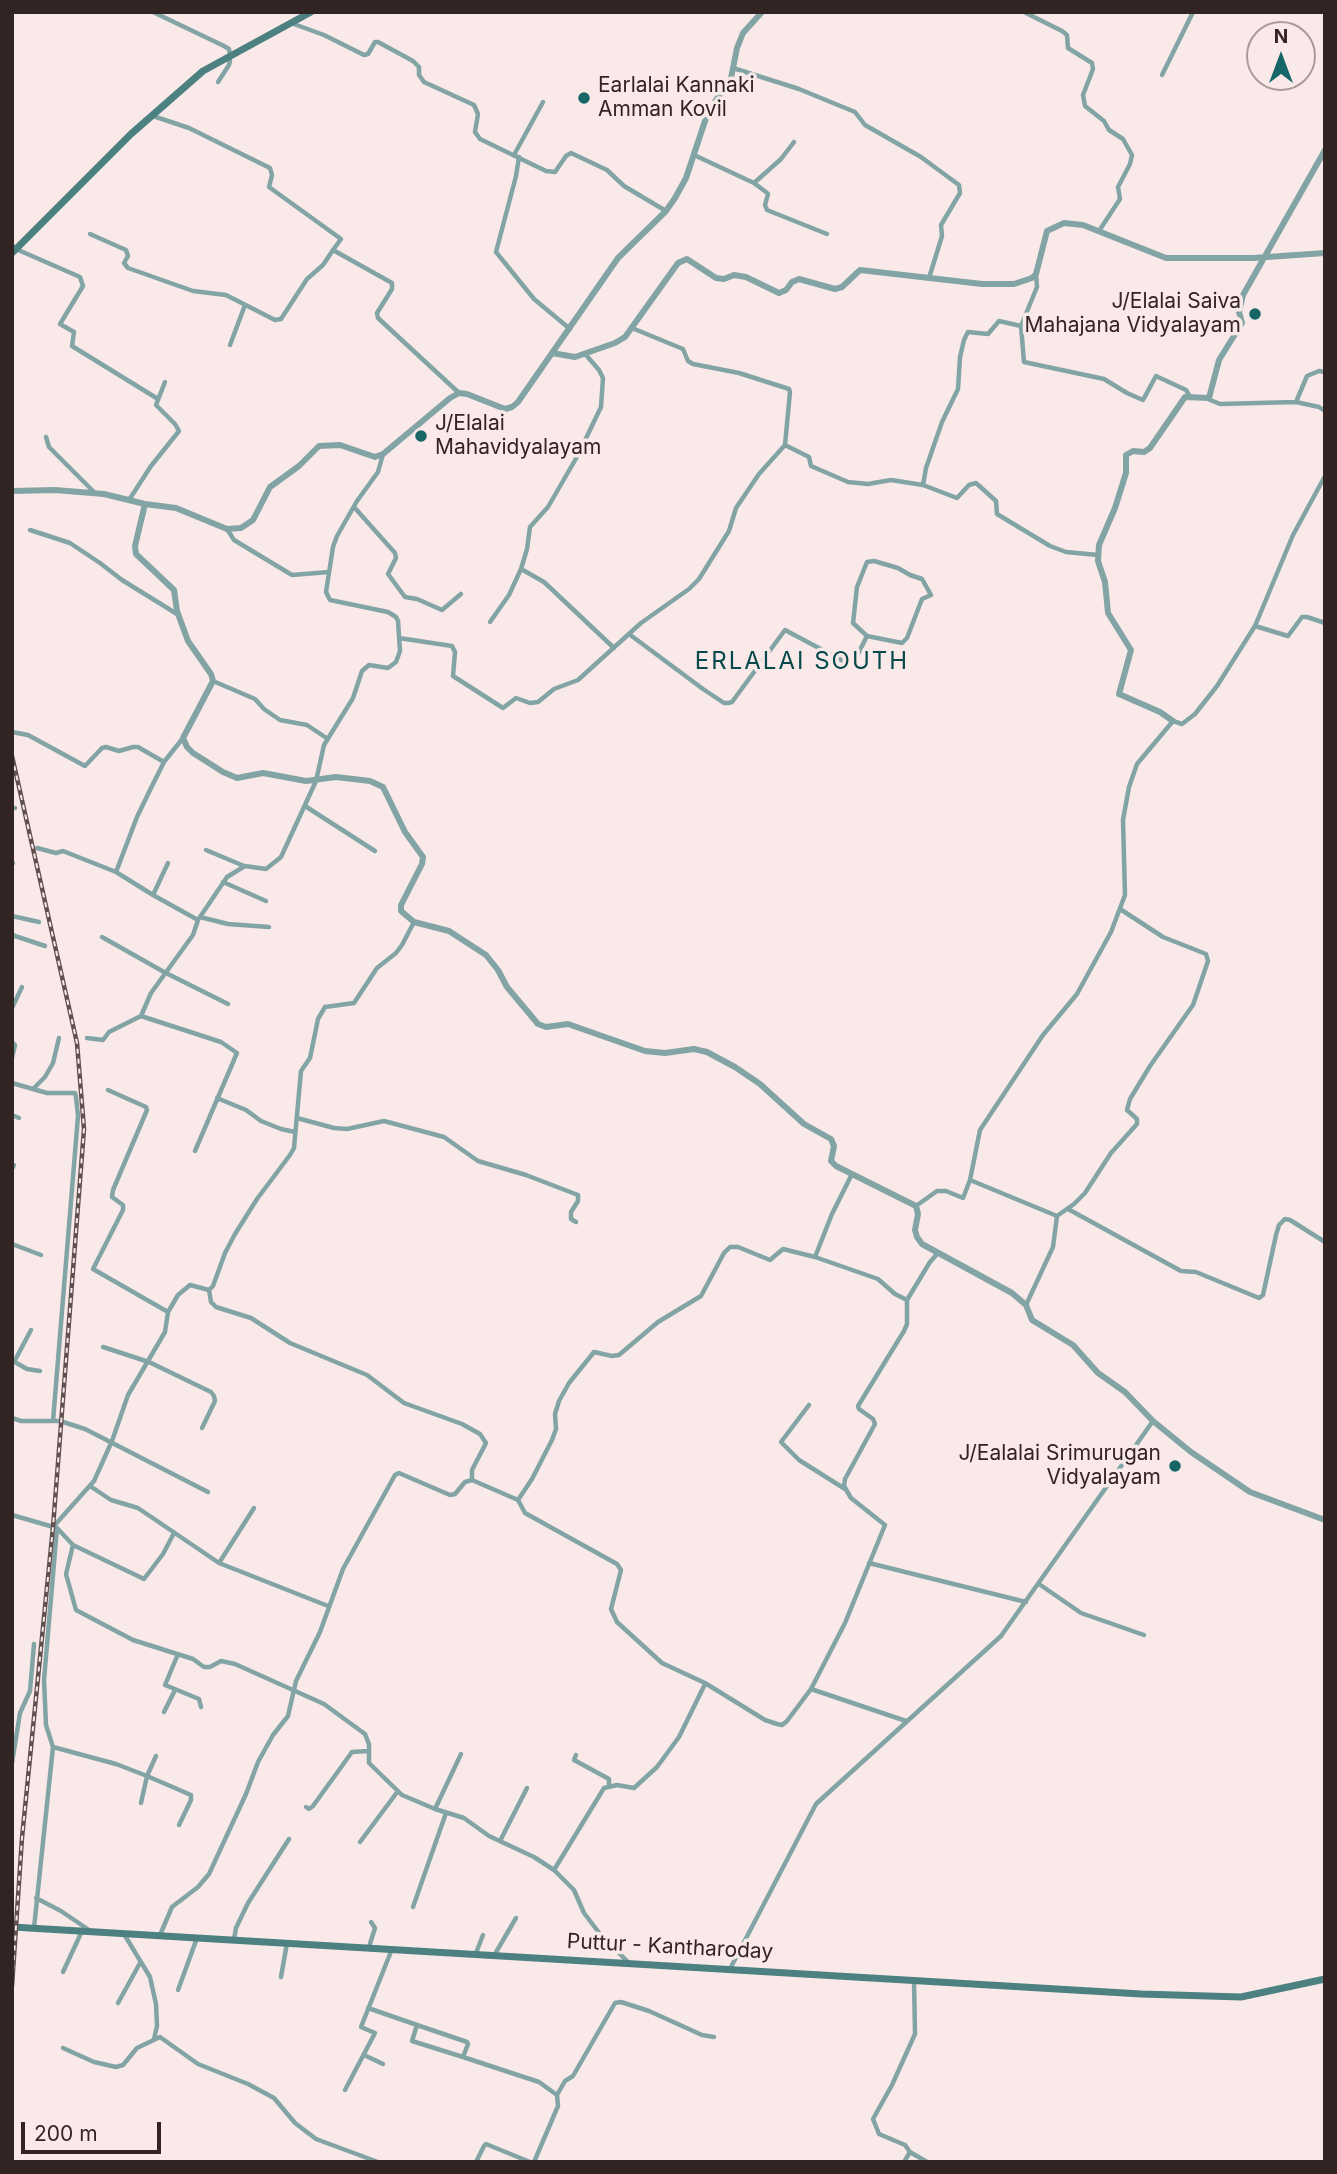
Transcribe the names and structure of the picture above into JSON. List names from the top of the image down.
{
  "streets": {
    "main road": ["Puttur - Kantharoday"]
  },
  "districts": ["ERLALAI SOUTH"],
  "places": [
    "Earlalai Kannaki Amman Kovil",
    "J/Elalai Saiva Mahajana Vidyalayam",
    "J/Elalai Mahavidyalayam",
    "J/Ealalai Srimurugan Vidyalayam"
  ],
  "scale_bar": "200 m",
  "north": "top"
}
